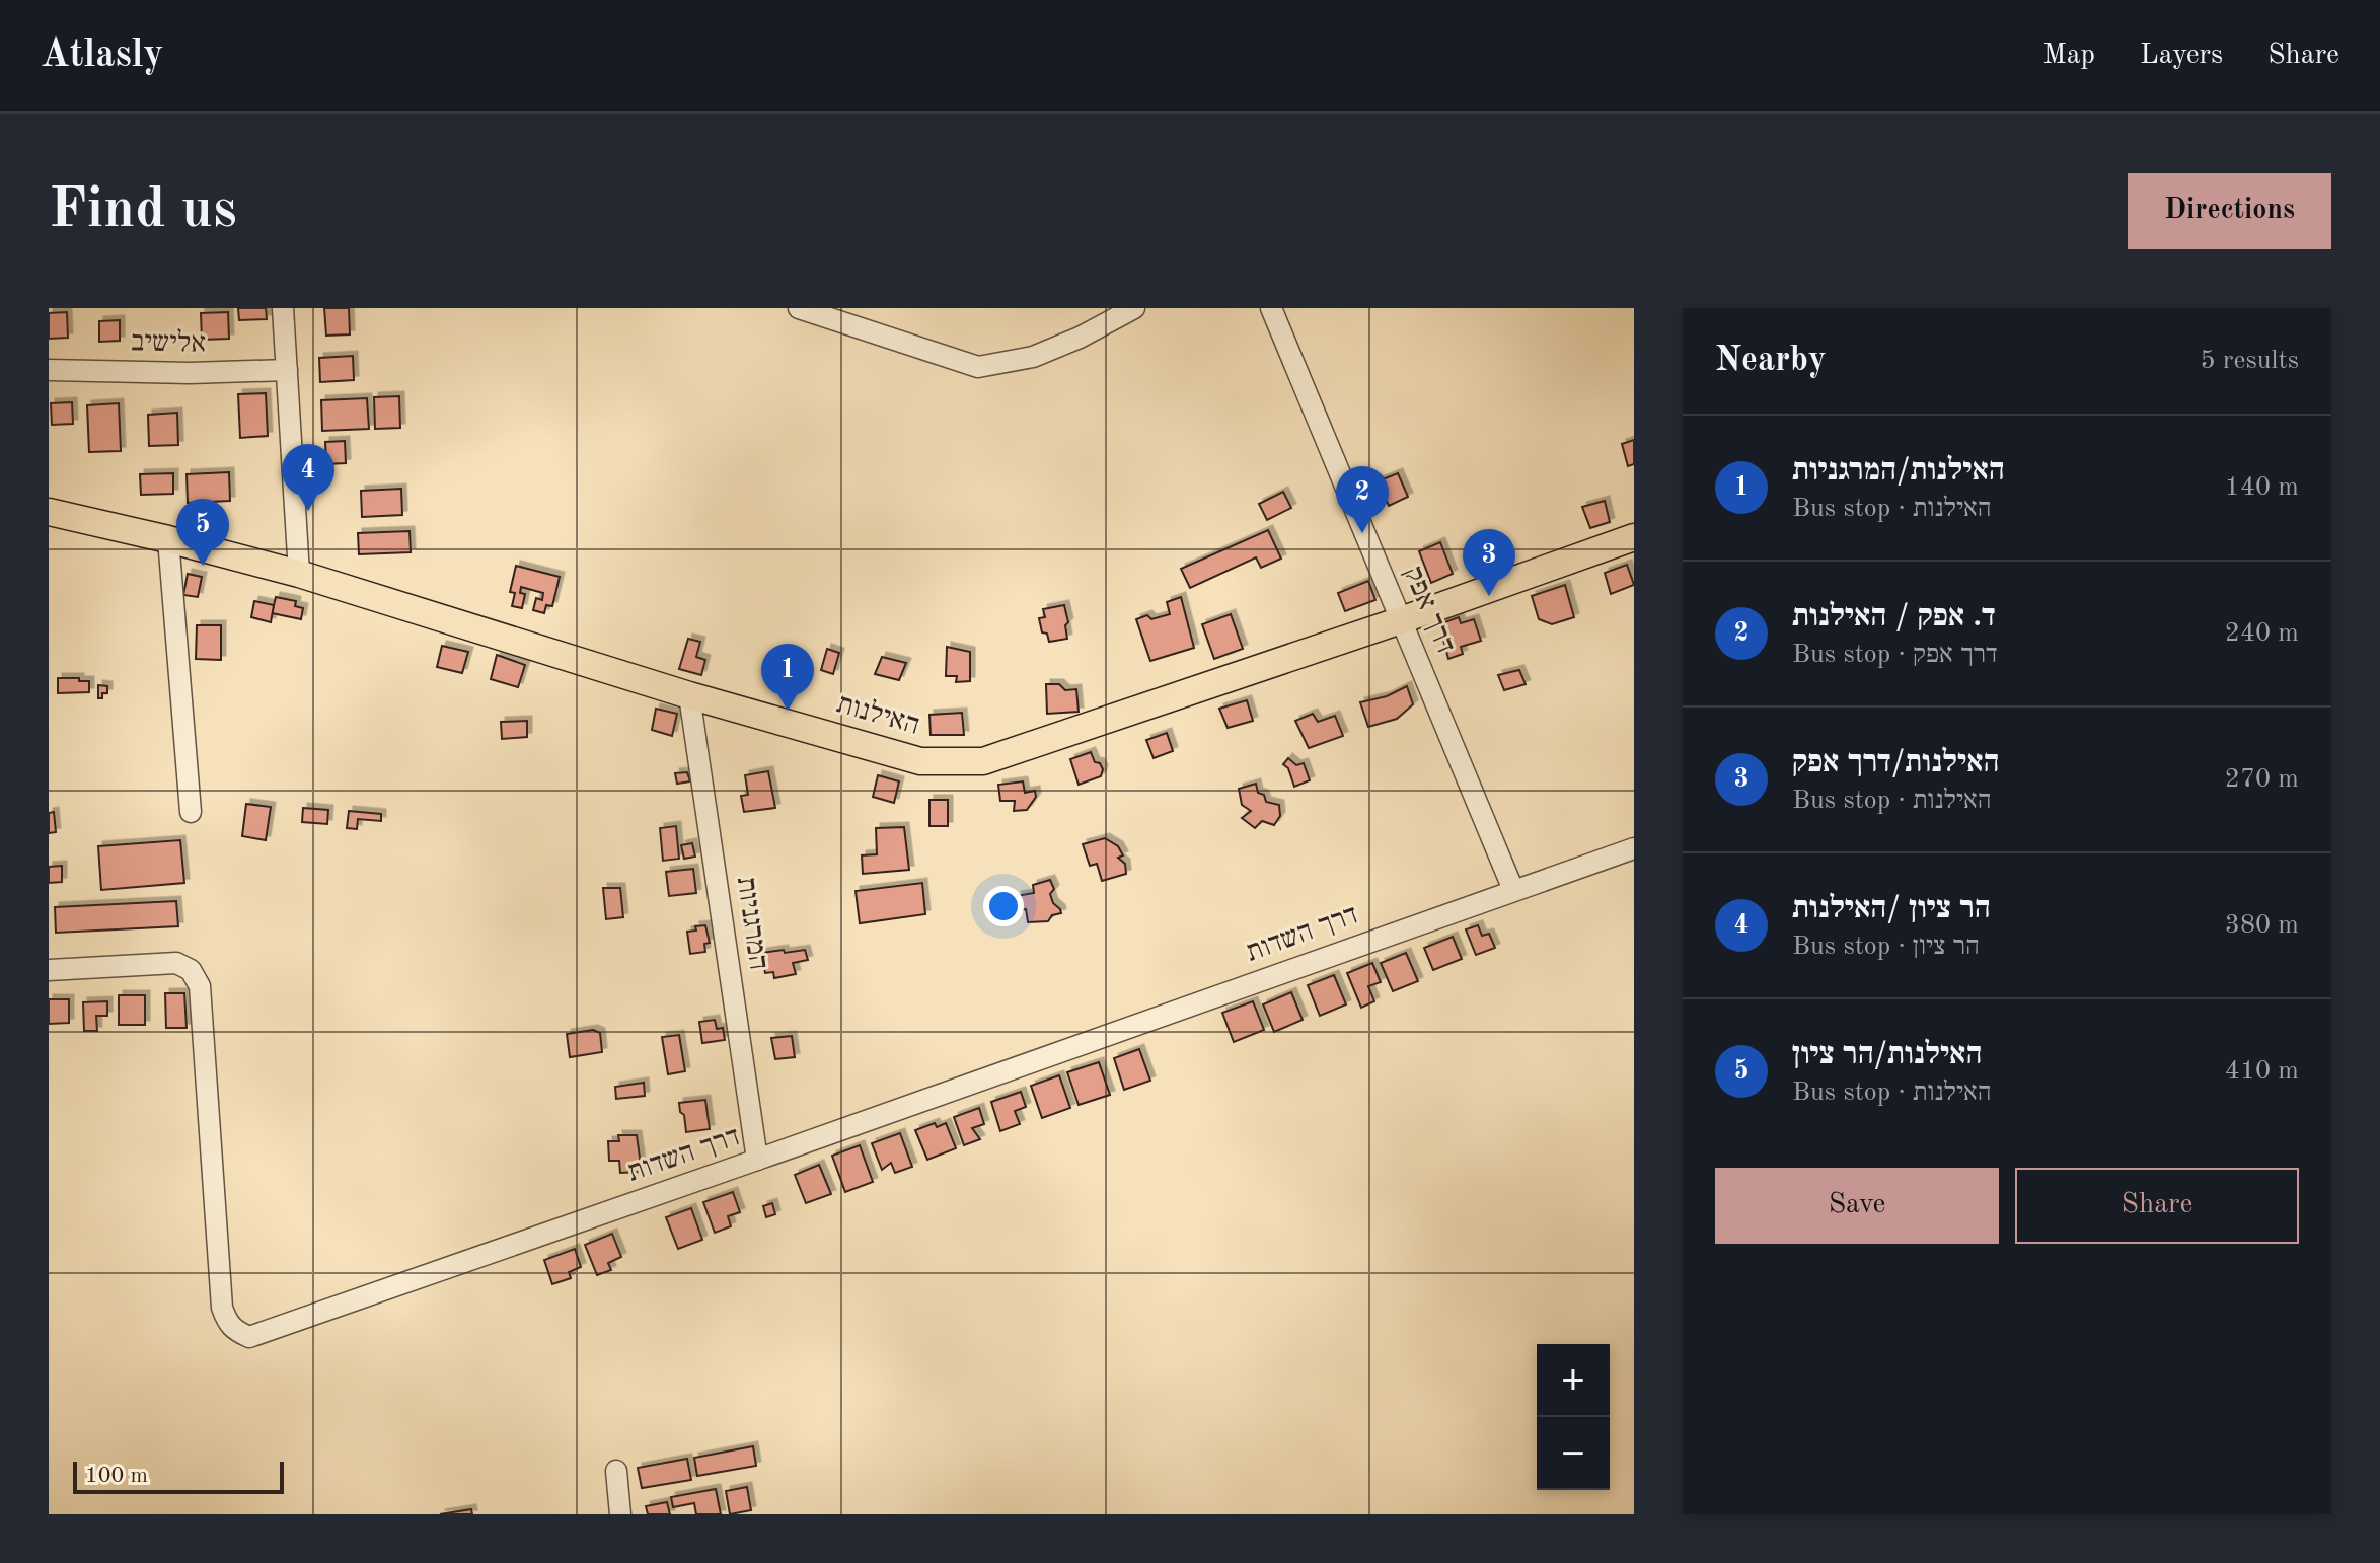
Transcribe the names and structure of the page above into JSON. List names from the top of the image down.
{
  "streets": {
    "main road": ["האילנות"],
    "street": [
      "אלישיב",
      "דרך אפק",
      "המרגניות",
      "דרך השדות"
    ]
  },
  "crossings": [
    ["דרך אפק", "האילנות"],
    ["דרך אפק", "דרך השדות"],
    ["האילנות", "המרגניות"],
    ["המרגניות", "דרך השדות"]
  ],
  "scale_bar": "100 m",
  "page": {
    "header": "Atlasly",
    "nav": ["Map", "Layers", "Share"],
    "buttons": [
      "Directions",
      ["Save", "Share"]
    ],
    "title": "Find us",
    "heading": ["Nearby", "5 results"],
    "list": [
      {
        "mark": "1",
        "name": "האילנות/המרגניות",
        "note": "Bus stop · האילנות",
        "value": "140 m"
      },
      {
        "mark": "2",
        "name": "ד. אפק / האילנות",
        "note": "Bus stop · דרך אפק",
        "value": "240 m"
      },
      {
        "mark": "3",
        "name": "האילנות/דרך אפק",
        "note": "Bus stop · האילנות",
        "value": "270 m"
      },
      {
        "mark": "4",
        "name": "הר ציון /האילנות",
        "note": "Bus stop · הר ציון",
        "value": "380 m"
      },
      {
        "mark": "5",
        "name": "האילנות/הר ציון",
        "note": "Bus stop · האילנות",
        "value": "410 m"
      }
    ],
    "pins": [
      "4",
      "2",
      "5",
      "3",
      "1"
    ],
    "map_buttons": ["+", "−"],
    "scale": "100 m"
  }
}
